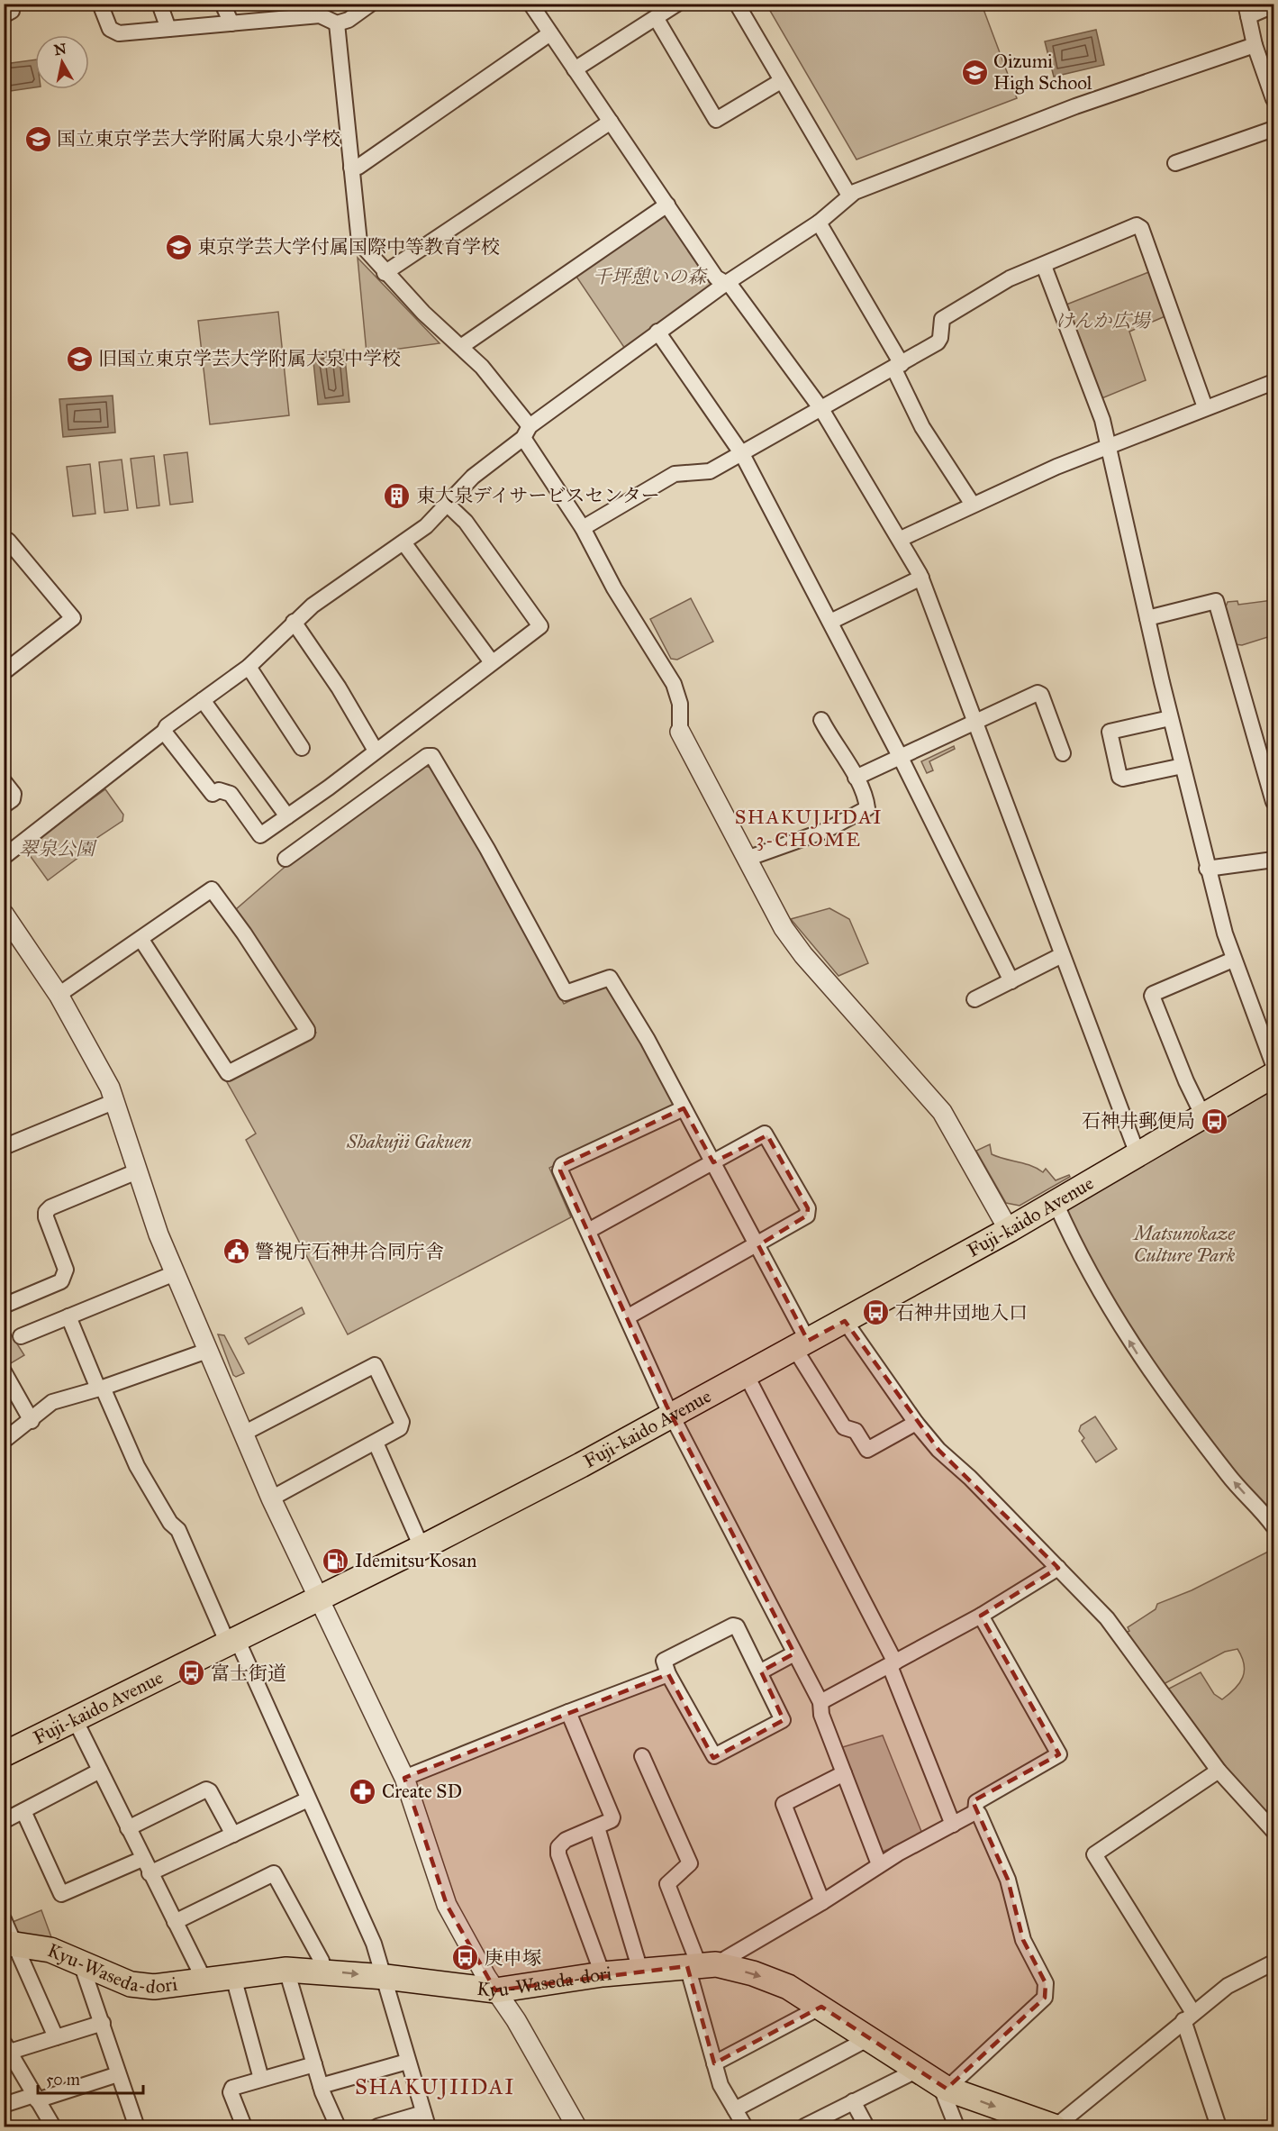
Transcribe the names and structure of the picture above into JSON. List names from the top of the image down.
{
  "streets": {
    "main road": ["Fuji-kaido Avenue", "Kyu-Waseda-dori"]
  },
  "districts": ["SHAKUJIIDAI 3-CHOME", "SHAKUJIIDAI"],
  "parks": [
    "千坪憩いの森",
    "けんか広場",
    "翠泉公園",
    "Shakujii Gakuen",
    "Matsunokaze Culture Park"
  ],
  "places": {
    "school or university": [
      "Oizumi High School",
      "国立東京学芸大学附属大泉小学校",
      "東京学芸大学付属国際中等教育学校",
      "旧国立東京学芸大学附属大泉中学校"
    ],
    "building": ["東大泉デイサービスセンター"],
    "bus stop": [
      "石神井郵便局",
      "石神井団地入口",
      "富士街道",
      "庚申塚"
    ],
    "public building": ["警視庁石神井合同庁舎"],
    "fuel station": ["Idemitsu Kosan"],
    "pharmacy": ["Create SD"]
  },
  "scale_bar": "50 m",
  "north": "top"
}
